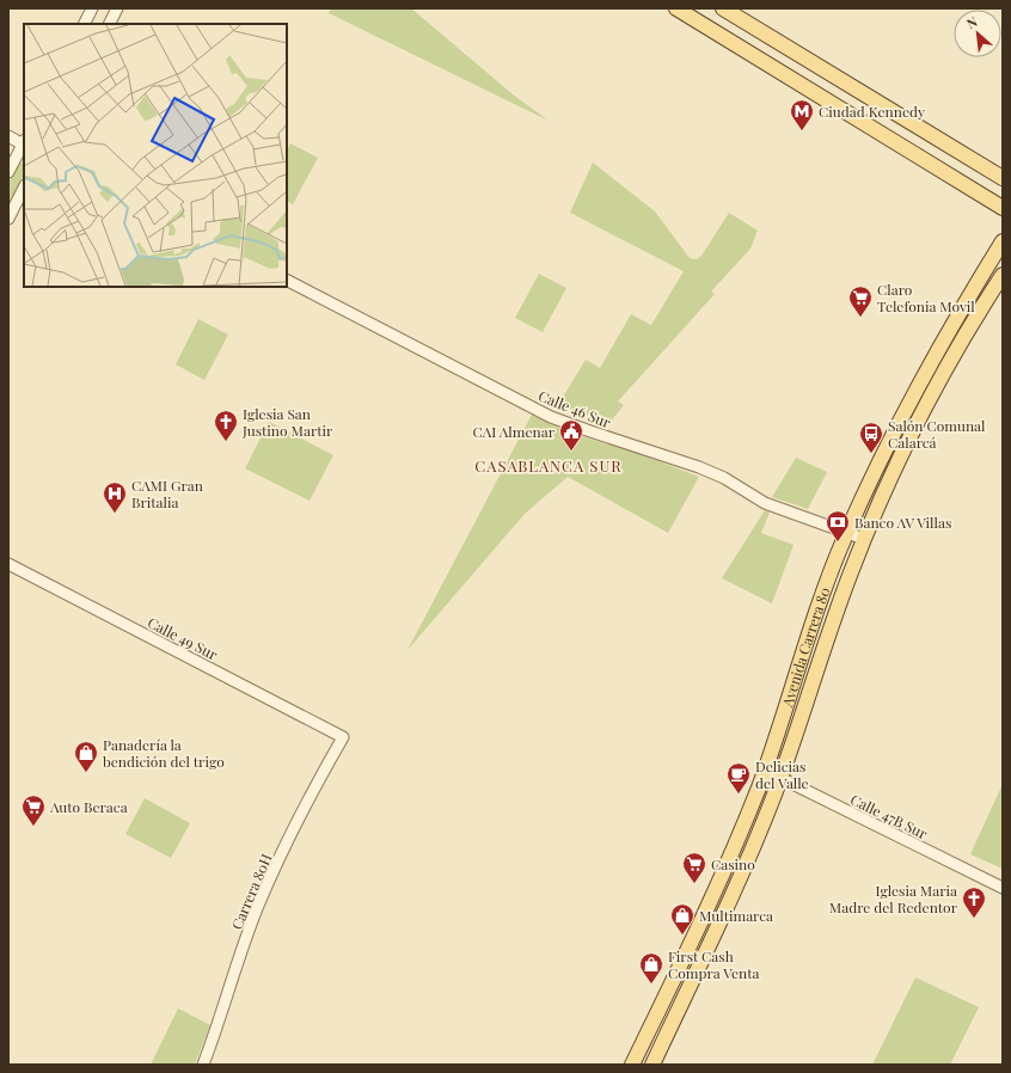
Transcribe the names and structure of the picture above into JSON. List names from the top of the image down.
{
  "streets": {
    "main road": ["Avenida Carrera 80"],
    "street": [
      "Calle 46 Sur",
      "Calle 49 Sur",
      "Calle 47B Sur",
      "Carrera 80H"
    ]
  },
  "crossings": [
    ["Calle 46 Sur", "Avenida Carrera 80"],
    ["Calle 49 Sur", "Carrera 80H"],
    ["Avenida Carrera 80", "Calle 47B Sur"]
  ],
  "districts": ["CASABLANCA SUR"],
  "places": {
    "metro station": ["Ciudad Kennedy"],
    "supermarket": ["Claro Telefonia Movil", "Auto Beraca", "Casino"],
    "church": ["Iglesia San Justino Martir", "Iglesia Maria Madre del Redentor"],
    "public building": ["CAI Almenar"],
    "bus stop": ["Salón Comunal Calarcá"],
    "hospital": ["CAMI Gran Britalia"],
    "bank": ["Banco AV Villas"],
    "shop": ["Panadería la bendición del trigo", "Multimarca", "First Cash Compra Venta"],
    "cafe": ["Delicias del Valle"]
  },
  "north": "top left"
}
